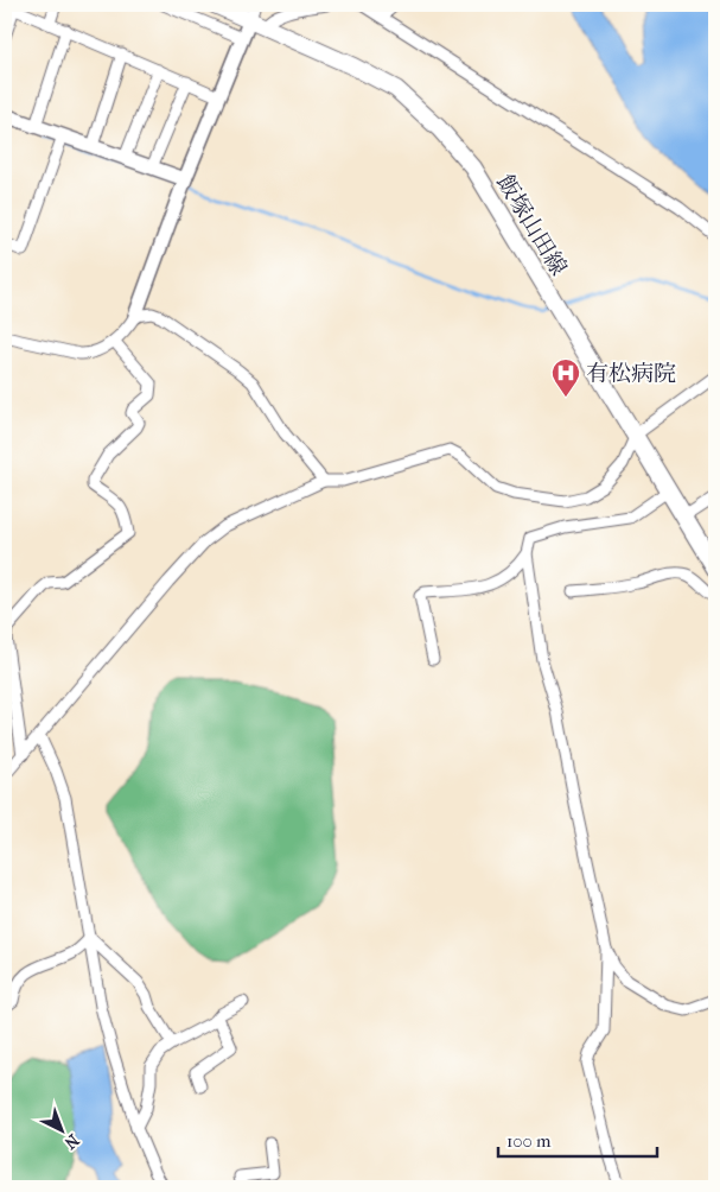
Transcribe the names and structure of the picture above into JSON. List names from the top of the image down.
{
  "streets": {
    "main road": ["飯塚山田線"]
  },
  "places": {
    "hospital": ["有松病院"]
  },
  "scale_bar": "100 m",
  "north": "bottom right"
}
